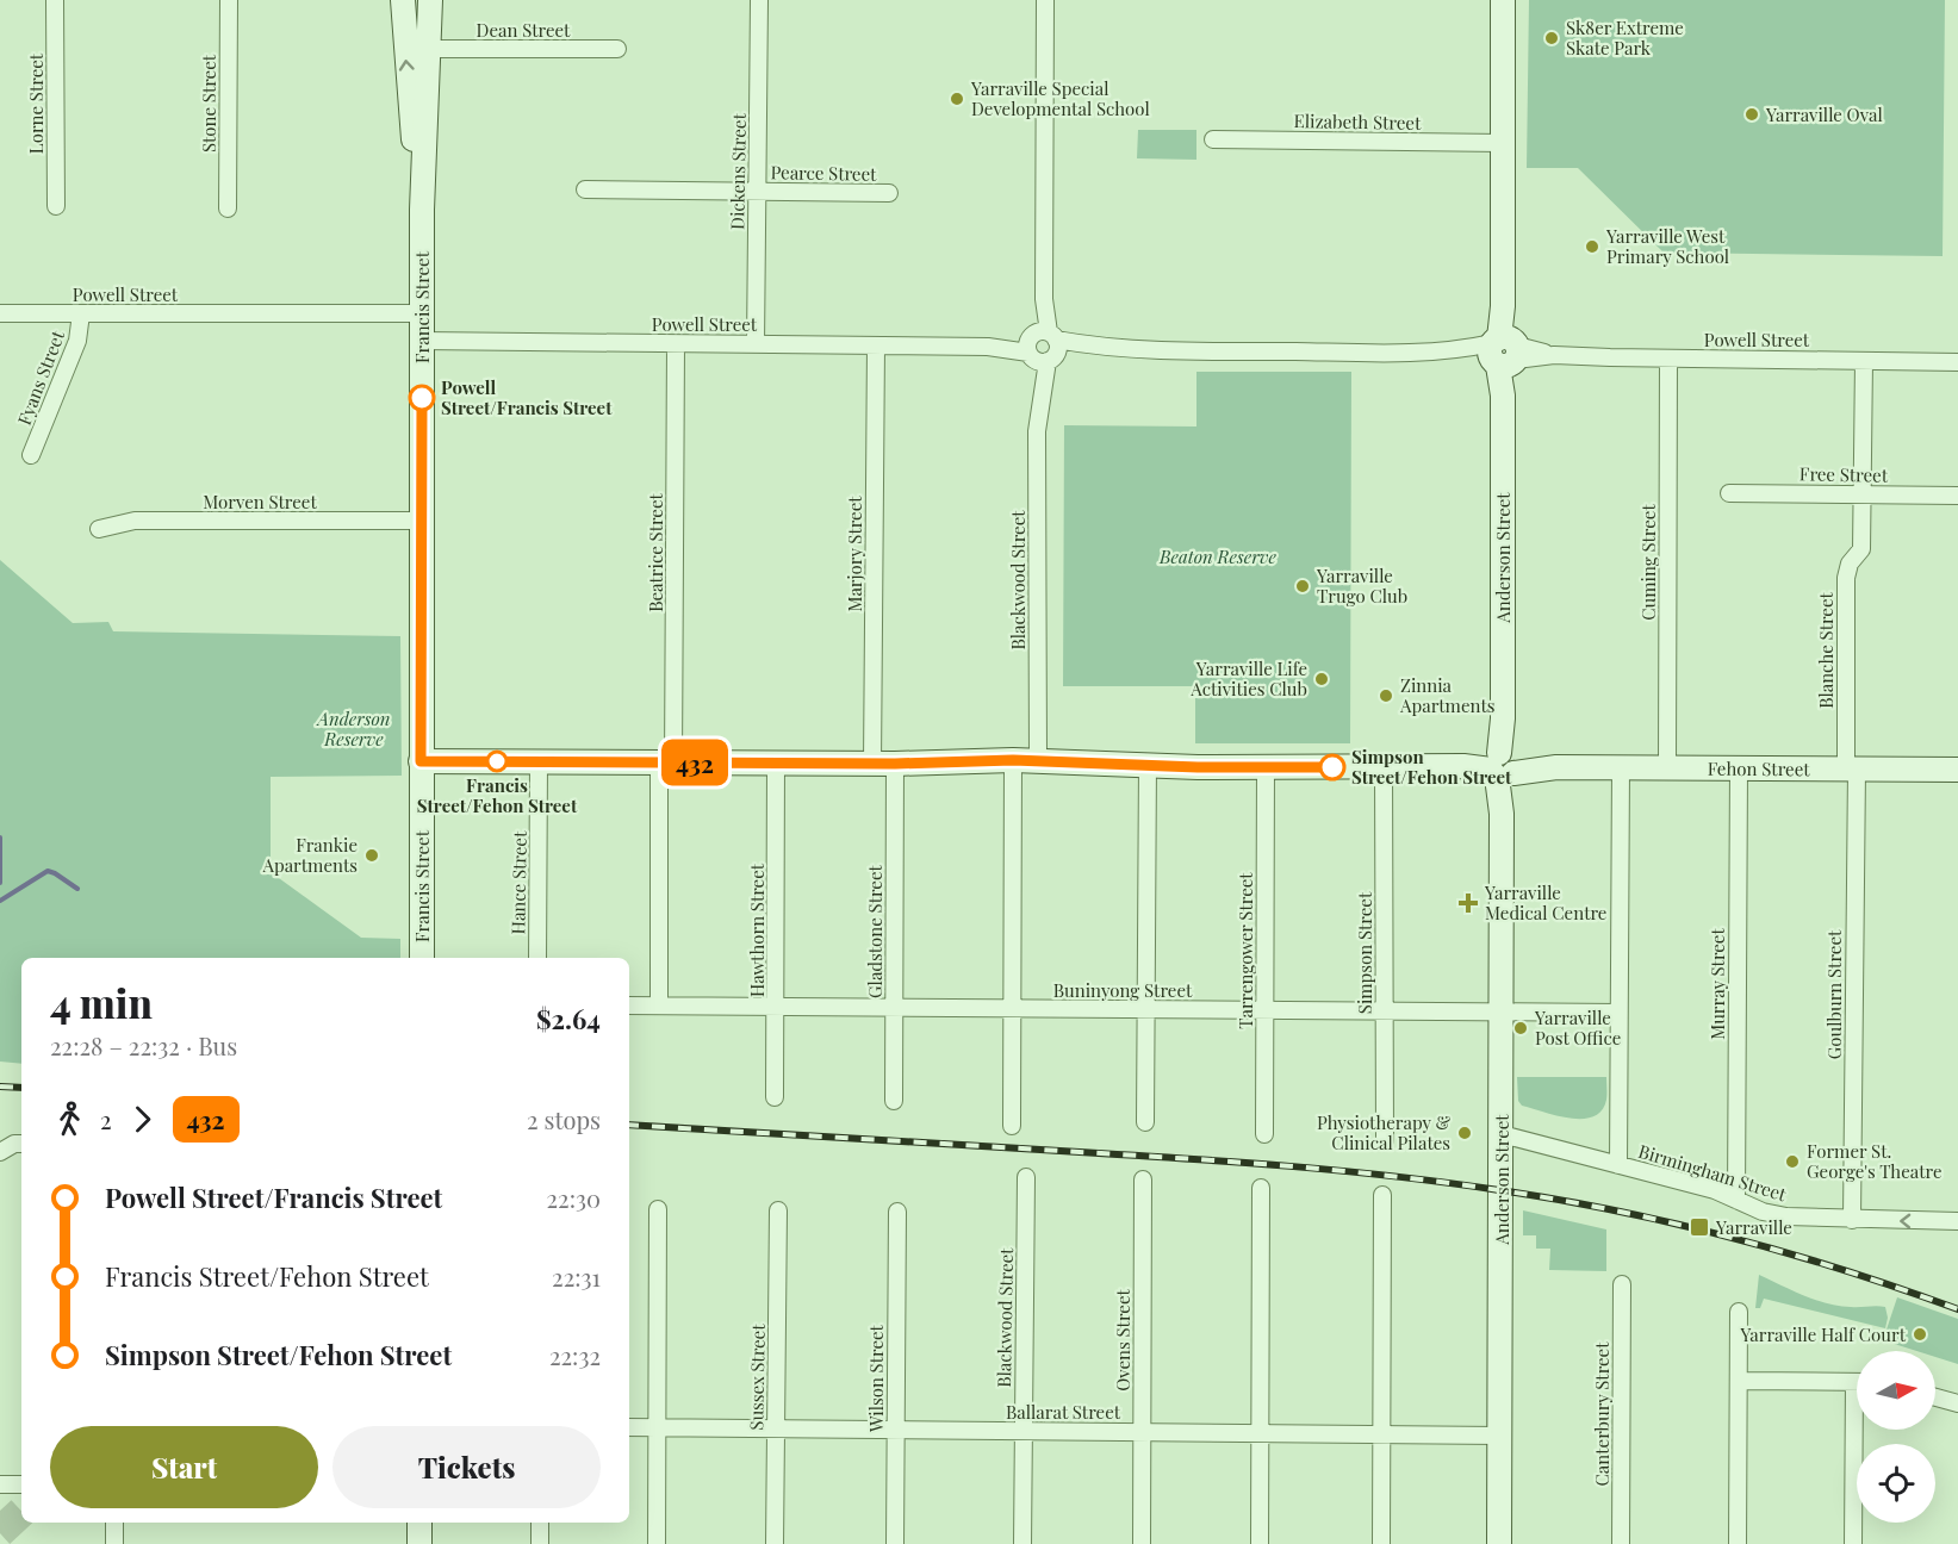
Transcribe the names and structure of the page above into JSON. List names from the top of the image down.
{
  "streets": {
    "street": [
      "Dean Street",
      "Lorne Street",
      "Stone Street",
      "Elizabeth Street",
      "Dickens Street",
      "Pearce Street",
      "Powell Street",
      "Francis Street",
      "Fyans Street",
      "Free Street",
      "Morven Street",
      "Beatrice Street",
      "Marjory Street",
      "Anderson Street",
      "Cuming Street",
      "Blackwood Street",
      "Blanche Street",
      "Fehon Street",
      "Hance Street",
      "Hawthorn Street",
      "Gladstone Street",
      "Tarrengower Street",
      "Simpson Street",
      "Murray Street",
      "Buninyong Street",
      "Goulburn Street",
      "Birmingham Street",
      "Ovens Street",
      "Sussex Street",
      "Wilson Street",
      "Ballarat Street",
      "Canterbury Street"
    ]
  },
  "crossings": [
    ["Dean Street", "Francis Street"],
    ["Elizabeth Street", "Anderson Street"],
    ["Dickens Street", "Pearce Street"],
    ["Dickens Street", "Powell Street"],
    ["Powell Street", "Francis Street"],
    ["Powell Street", "Fyans Street"],
    ["Powell Street", "Beatrice Street"],
    ["Powell Street", "Marjory Street"],
    ["Powell Street", "Anderson Street"],
    ["Powell Street", "Cuming Street"],
    ["Powell Street", "Blackwood Street"],
    ["Powell Street", "Blanche Street"],
    ["Francis Street", "Morven Street"],
    ["Francis Street", "Fehon Street"],
    ["Free Street", "Blanche Street"],
    ["Beatrice Street", "Fehon Street"],
    ["Beatrice Street", "Buninyong Street"],
    ["Marjory Street", "Fehon Street"],
    ["Marjory Street", "Gladstone Street"],
    ["Anderson Street", "Fehon Street"],
    ["Anderson Street", "Buninyong Street"],
    ["Anderson Street", "Birmingham Street"],
    ["Anderson Street", "Ballarat Street"],
    ["Cuming Street", "Fehon Street"],
    ["Blackwood Street", "Fehon Street"],
    ["Blackwood Street", "Ballarat Street"],
    ["Blanche Street", "Fehon Street"],
    ["Blanche Street", "Goulburn Street"],
    ["Fehon Street", "Hance Street"],
    ["Fehon Street", "Hawthorn Street"],
    ["Fehon Street", "Gladstone Street"],
    ["Fehon Street", "Tarrengower Street"],
    ["Fehon Street", "Simpson Street"],
    ["Fehon Street", "Murray Street"],
    ["Fehon Street", "Goulburn Street"],
    ["Hawthorn Street", "Buninyong Street"],
    ["Gladstone Street", "Buninyong Street"],
    ["Tarrengower Street", "Buninyong Street"],
    ["Simpson Street", "Buninyong Street"],
    ["Murray Street", "Birmingham Street"],
    ["Goulburn Street", "Birmingham Street"],
    ["Ovens Street", "Ballarat Street"],
    ["Sussex Street", "Ballarat Street"],
    ["Wilson Street", "Ballarat Street"]
  ],
  "parks": ["Beaton Reserve", "Anderson Reserve"],
  "places": {
    "other": [
      "Sk8er Extreme Skate Park",
      "Yarraville Special Developmental School",
      "Yarraville Oval",
      "Yarraville West Primary School",
      "Powell Street/Francis Street",
      "Yarraville Trugo Club",
      "Yarraville Life Activities Club",
      "Zinnia Apartments",
      "Francis Street/Fehon Street",
      "Simpson Street/Fehon Street",
      "Frankie Apartments",
      "Yarraville Post Office",
      "Physiotherapy & Clinical Pilates",
      "Former St. George's Theatre",
      "Yarraville Half Court"
    ],
    "health": ["Yarraville Medical Centre"],
    "transit": ["Yarraville"]
  },
  "lines": ["bus line 432"],
  "north": "right",
  "page": {
    "on_map": "432",
    "heading": ["4 min", "22:28 – 22:32 · Bus", "$2.64"],
    "legs": ["2", "432", "2 stops"],
    "list": [
      {
        "name": "Powell Street/Francis Street",
        "value": "22:30"
      },
      {
        "name": "Francis Street/Fehon Street",
        "value": "22:31"
      },
      {
        "name": "Simpson Street/Fehon Street",
        "value": "22:32"
      }
    ],
    "buttons": ["Start", "Tickets"]
  }
}
